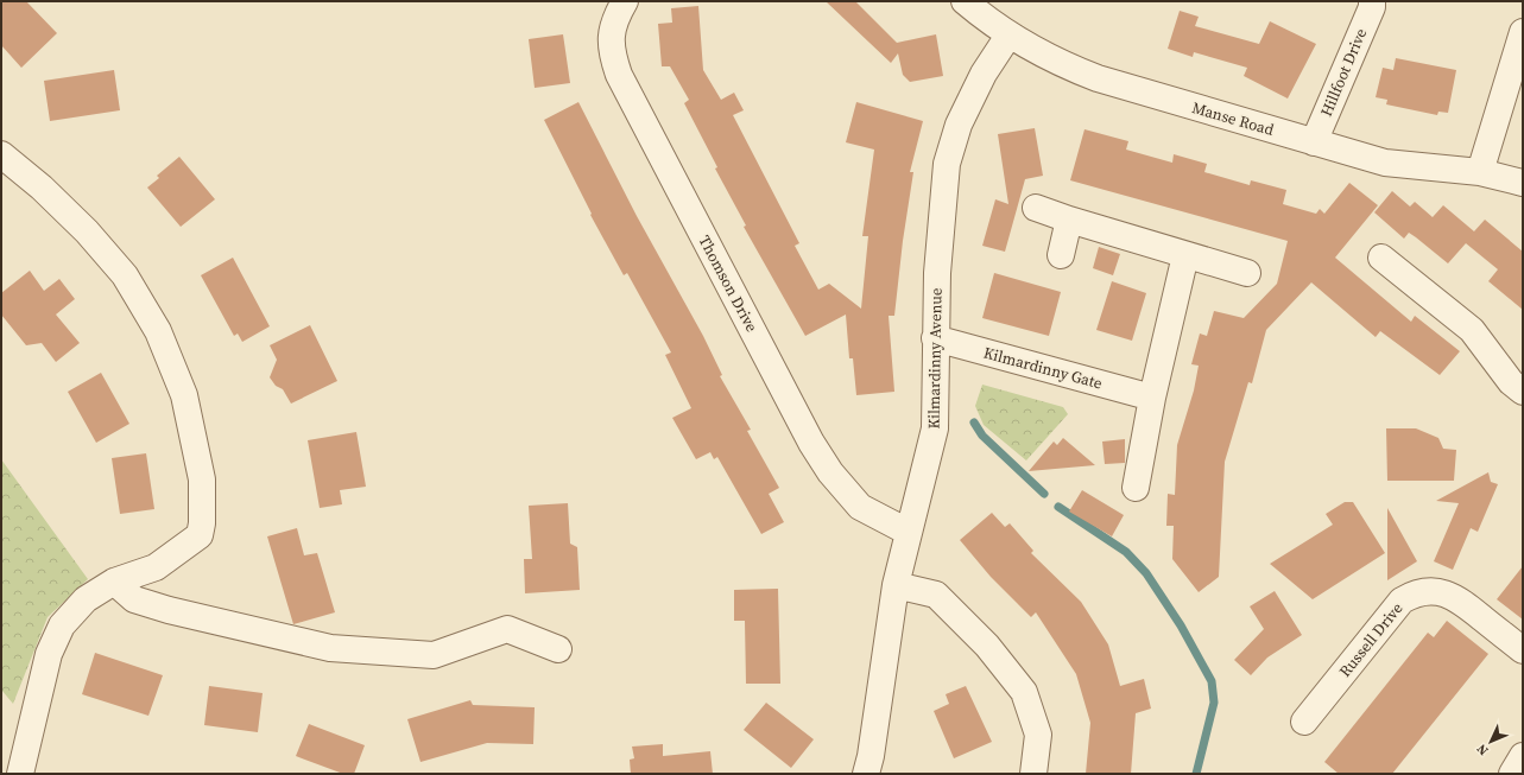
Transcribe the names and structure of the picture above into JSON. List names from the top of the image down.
{
  "streets": {
    "street": [
      "Hillfoot Drive",
      "Manse Road",
      "Thomson Drive",
      "Kilmardinny Avenue",
      "Kilmardinny Gate",
      "Russell Drive"
    ]
  },
  "crossings": [
    ["Hillfoot Drive", "Manse Road"],
    ["Manse Road", "Kilmardinny Avenue"],
    ["Thomson Drive", "Kilmardinny Avenue"],
    ["Kilmardinny Avenue", "Kilmardinny Gate"]
  ],
  "north": "bottom left"
}
